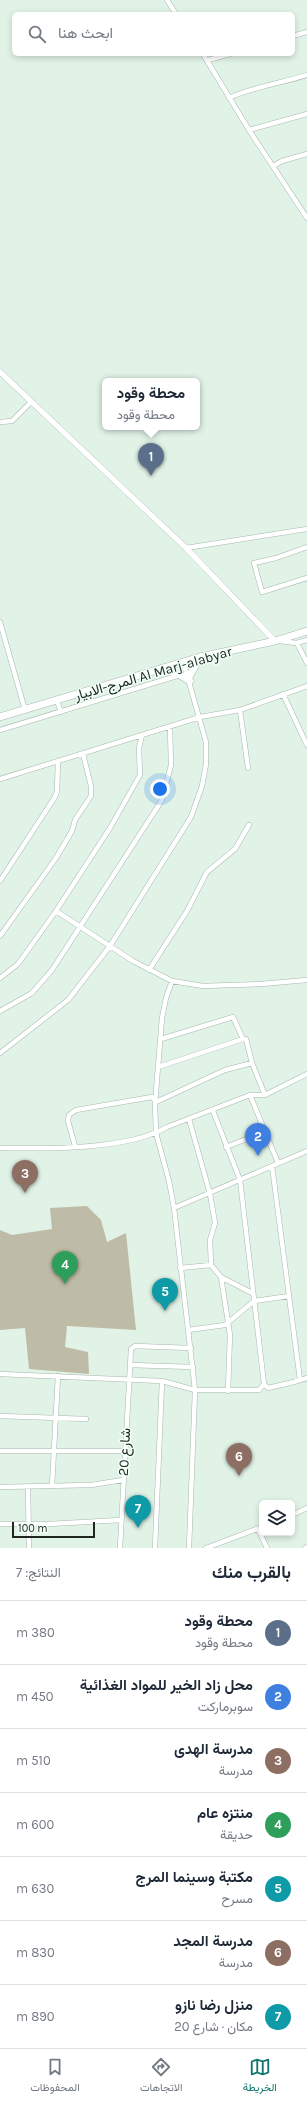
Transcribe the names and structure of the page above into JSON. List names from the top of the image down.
{
  "streets": {
    "main road": ["المرج-الابيار Al Marj-alabyar"],
    "street": ["شارع 20"]
  },
  "scale_bar": "100 m",
  "page": {
    "search": "ابحث هنا",
    "popup": ["محطة وقود", "محطة وقود"],
    "pins": [
      "1",
      "2",
      "3",
      "4",
      "5",
      "6",
      "7"
    ],
    "scale": "100 m",
    "heading": ["بالقرب منك", "النتائج: 7"],
    "list": [
      {
        "mark": "1",
        "name": "محطة وقود",
        "note": "محطة وقود",
        "value": "380 m"
      },
      {
        "mark": "2",
        "name": "محل زاد الخير للمواد الغذائية",
        "note": "سوبرماركت",
        "value": "450 m"
      },
      {
        "mark": "3",
        "name": "مدرسة الهدى",
        "note": "مدرسة",
        "value": "510 m"
      },
      {
        "mark": "4",
        "name": "منتزه عام",
        "note": "حديقة",
        "value": "600 m"
      },
      {
        "mark": "5",
        "name": "مكتبة وسينما المرج",
        "note": "مسرح",
        "value": "630 m"
      },
      {
        "mark": "6",
        "name": "مدرسة المجد",
        "note": "مدرسة",
        "value": "830 m"
      },
      {
        "mark": "7",
        "name": "منزل رضا نازو",
        "note": "مكان · شارع 20",
        "value": "890 m"
      }
    ],
    "nav": ["الخريطة", "الاتجاهات", "المحفوظات"]
  }
}
